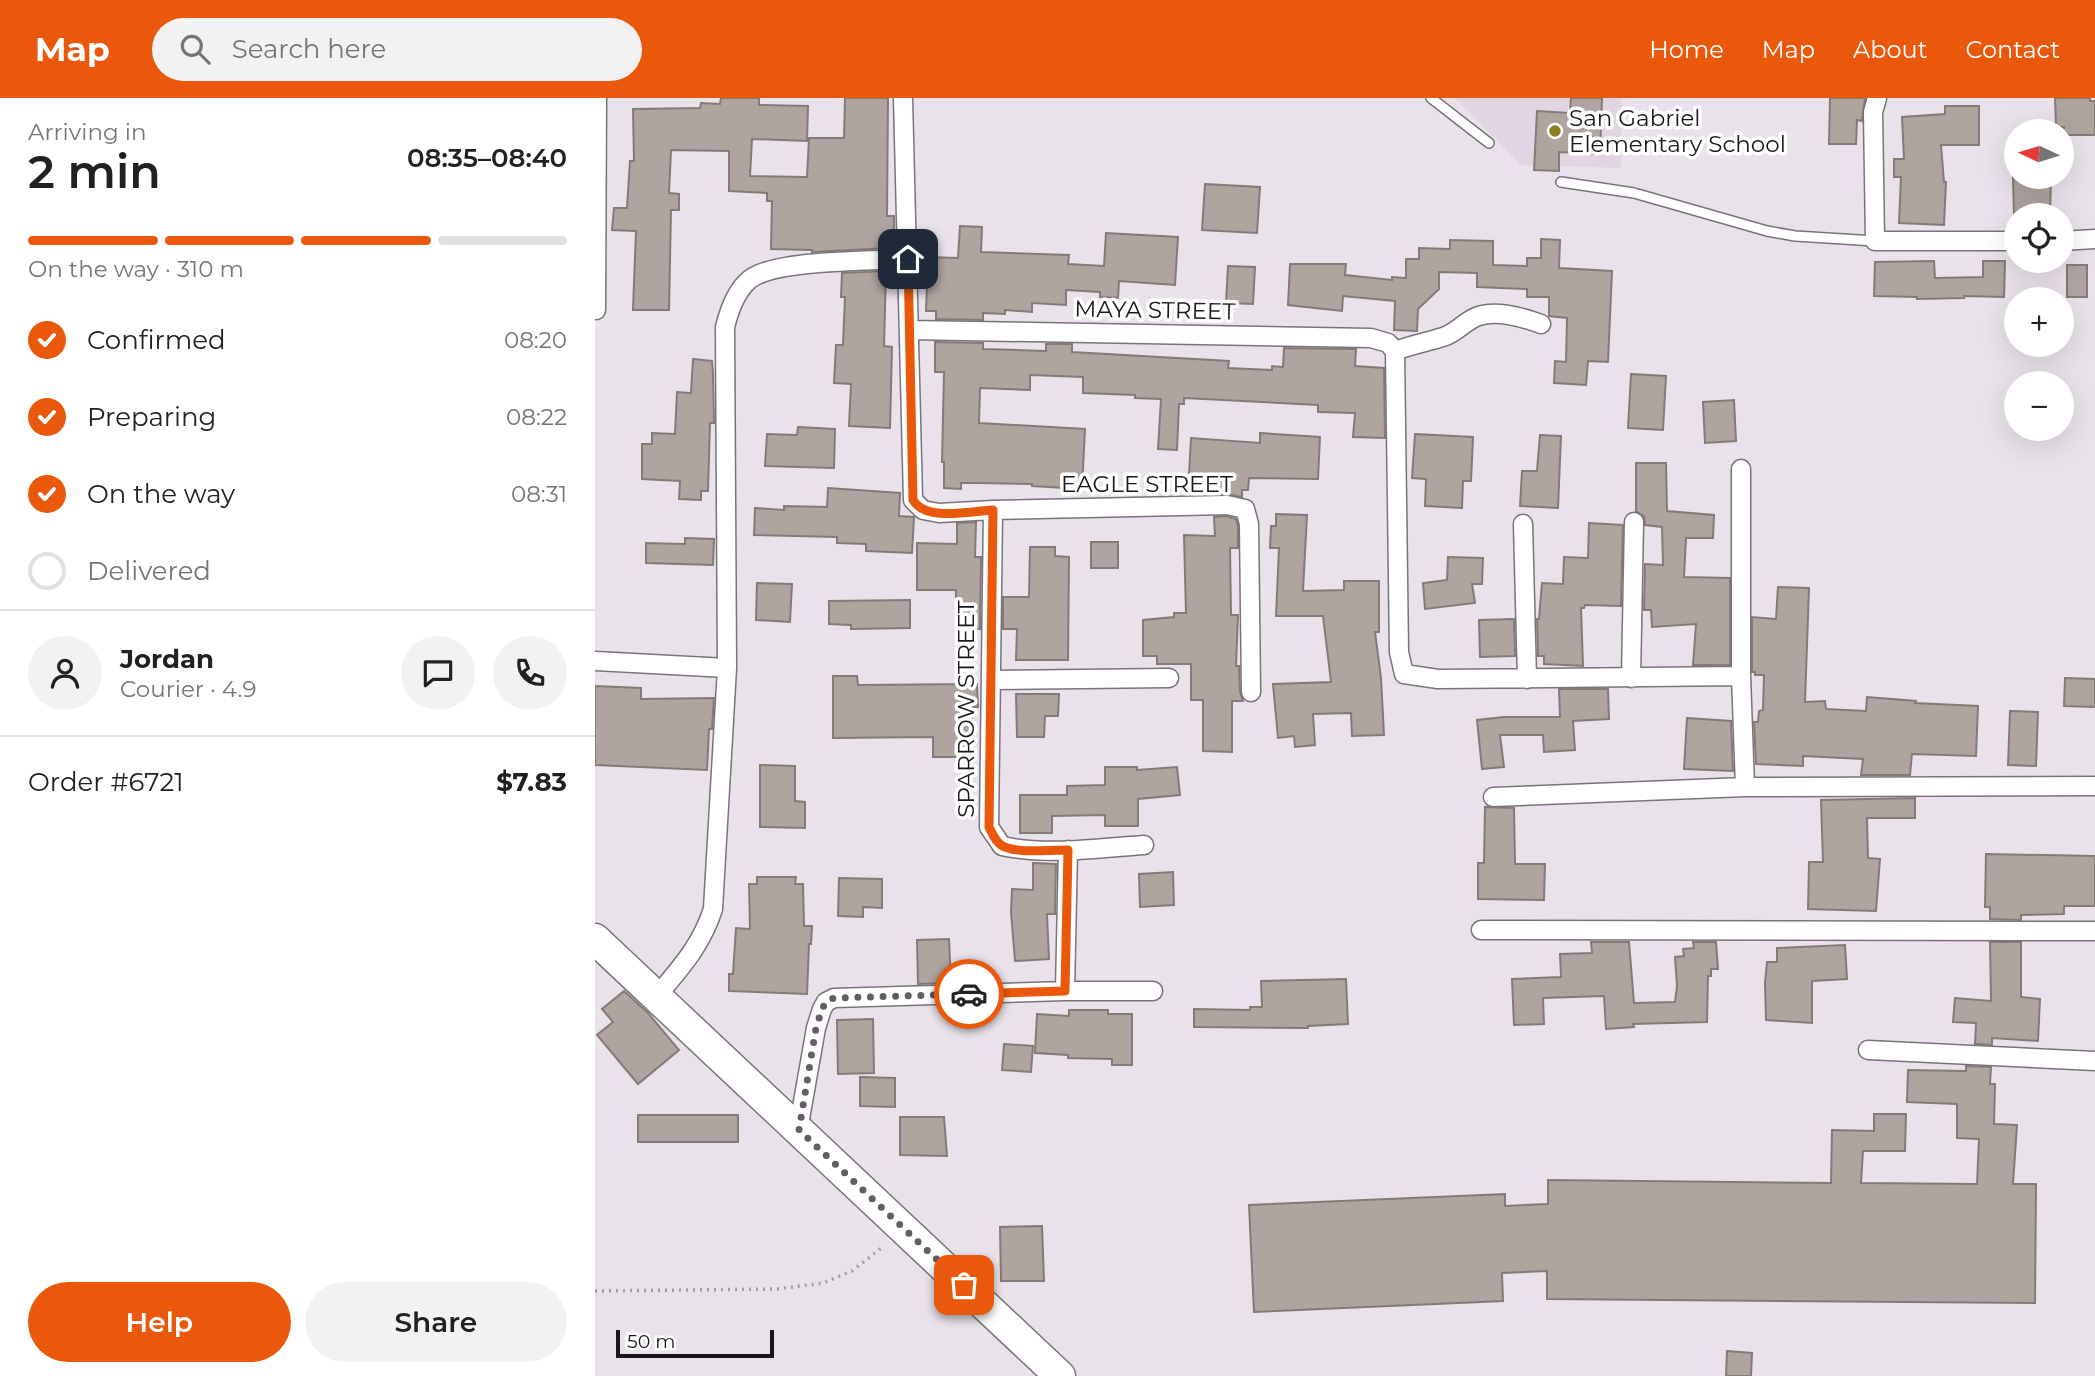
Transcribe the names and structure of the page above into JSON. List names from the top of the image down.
{
  "streets": {
    "street": ["MAYA STREET", "EAGLE STREET", "SPARROW STREET"]
  },
  "crossings": [
    ["MAYA STREET", "EAGLE STREET"],
    ["EAGLE STREET", "SPARROW STREET"]
  ],
  "places": ["San Gabriel Elementary School"],
  "scale_bar": "50 m",
  "north": "left",
  "page": {
    "header": "Map",
    "search": "Search here",
    "nav": [
      "Home",
      "Map",
      "About",
      "Contact"
    ],
    "heading": ["2 min", "Arriving in", "08:35–08:40"],
    "panel": [
      "Jordan",
      "Courier · 4.9",
      "Order #6721",
      "$7.83"
    ],
    "map_buttons": ["+", "−"],
    "bar": "On the way · 310 m",
    "list": [
      ["Confirmed", "08:20"],
      ["Preparing", "08:22"],
      ["On the way", "08:31"],
      "Delivered"
    ],
    "buttons": ["Help", "Share"],
    "scale": "50 m"
  }
}
